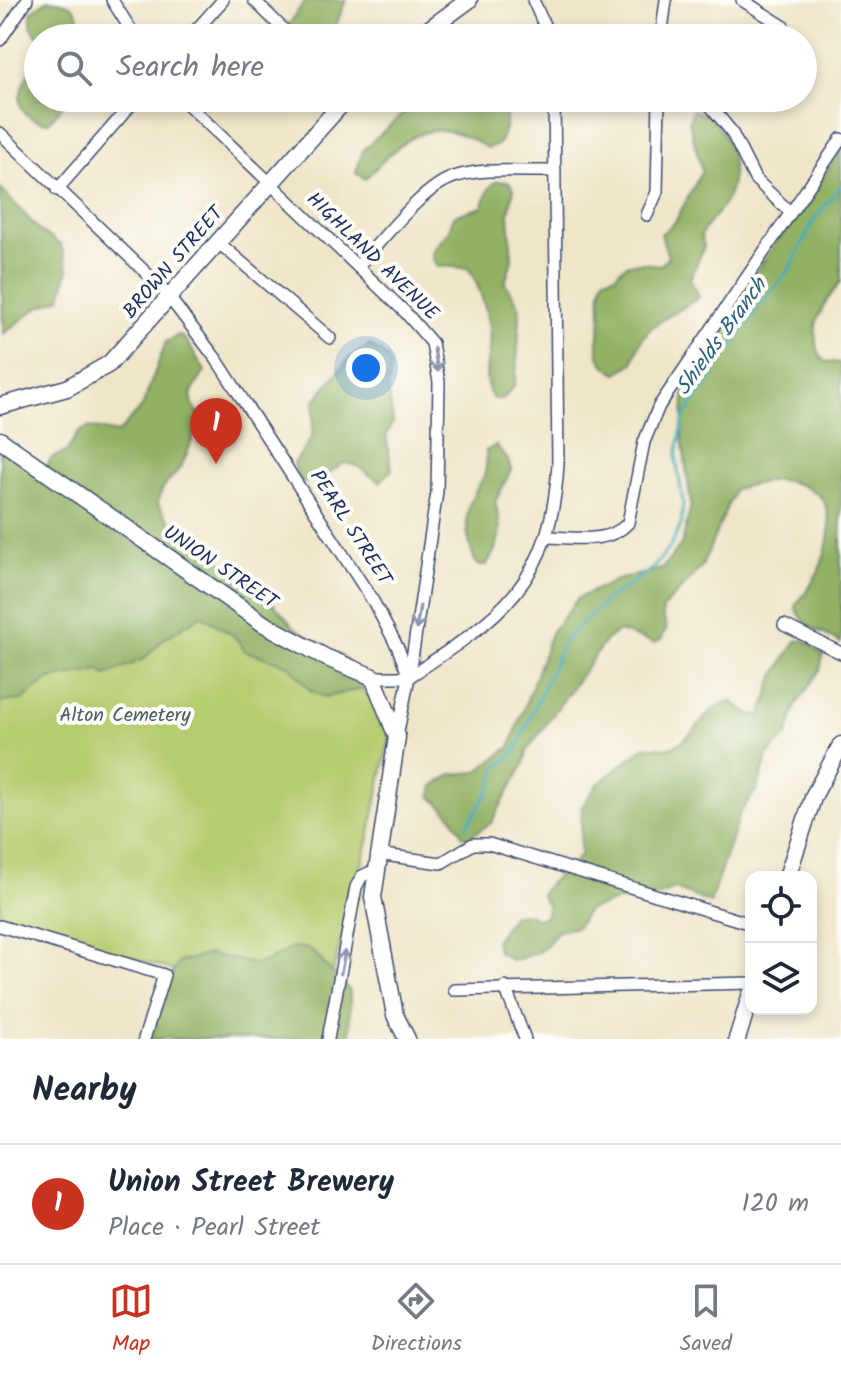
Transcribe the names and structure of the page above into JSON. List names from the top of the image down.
{
  "streets": {
    "street": [
      "HIGHLAND AVENUE",
      "BROWN STREET",
      "PEARL STREET",
      "UNION STREET"
    ]
  },
  "crossings": [
    ["HIGHLAND AVENUE", "BROWN STREET"],
    ["HIGHLAND AVENUE", "PEARL STREET"],
    ["BROWN STREET", "PEARL STREET"]
  ],
  "one_way": ["HIGHLAND AVENUE"],
  "water": ["Shields Branch"],
  "parks": ["Alton Cemetery"],
  "page": {
    "search": "Search here",
    "pins": "1",
    "heading": "Nearby",
    "list": [
      {
        "mark": "1",
        "name": "Union Street Brewery",
        "note": "Place · Pearl Street",
        "value": "120 m"
      }
    ],
    "nav": ["Map", "Directions", "Saved"]
  }
}
